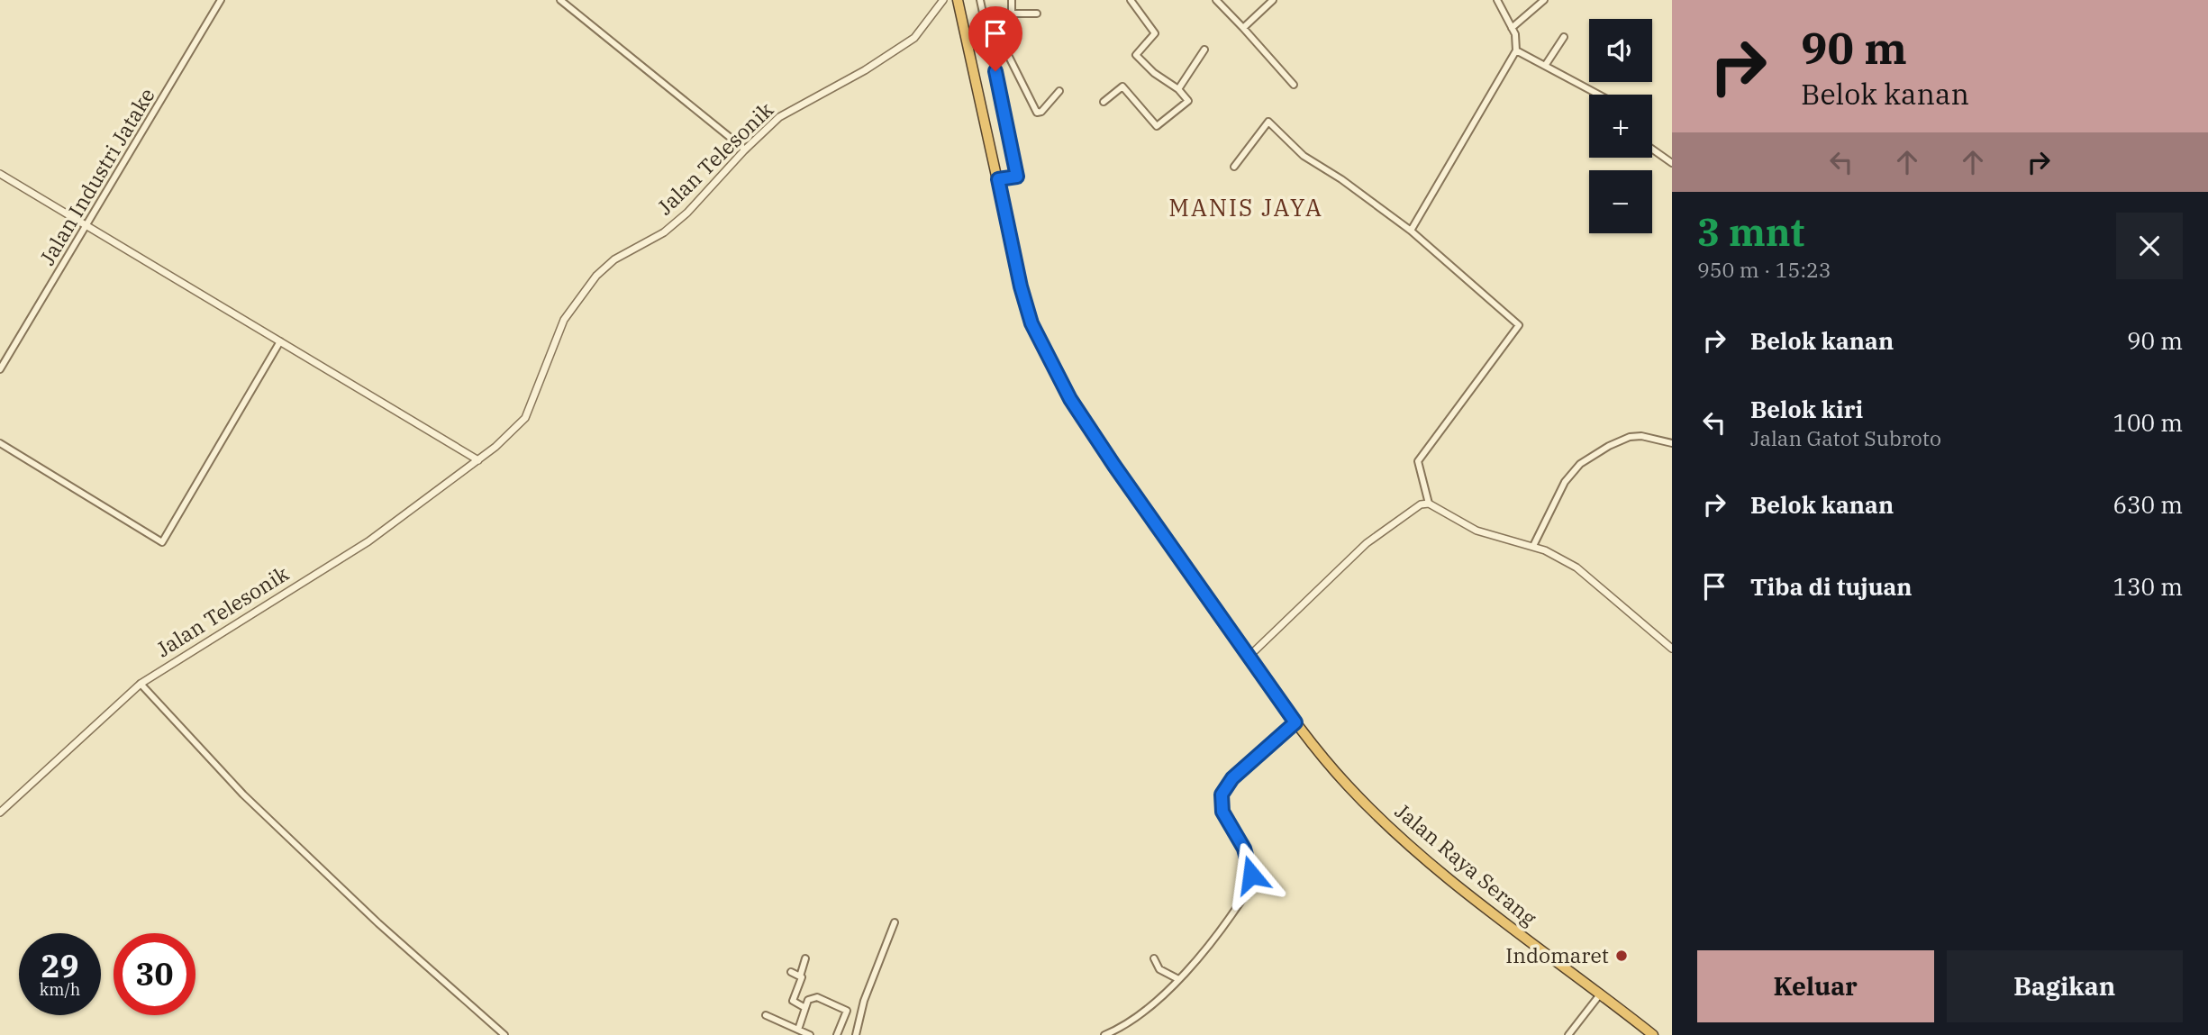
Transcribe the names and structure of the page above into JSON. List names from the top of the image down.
{
  "streets": {
    "highway": ["Jalan Raya Serang"],
    "street": ["Jalan Telesonik", "Jalan Industri Jatake"]
  },
  "districts": ["MANIS JAYA"],
  "places": ["Indomaret"],
  "page": {
    "turn": ["90 m", "Belok kanan"],
    "map_buttons": ["+", "−"],
    "heading": ["3 mnt", "950 m · 15:23"],
    "list": [
      {
        "name": "Belok kanan",
        "value": "90 m"
      },
      {
        "name": "Belok kiri",
        "note": "Jalan Gatot Subroto",
        "value": "100 m"
      },
      {
        "name": "Belok kanan",
        "value": "630 m"
      },
      {
        "name": "Tiba di tujuan",
        "value": "130 m"
      }
    ],
    "speed": "29 km/h",
    "limit": "30",
    "buttons": ["Keluar", "Bagikan"]
  }
}
